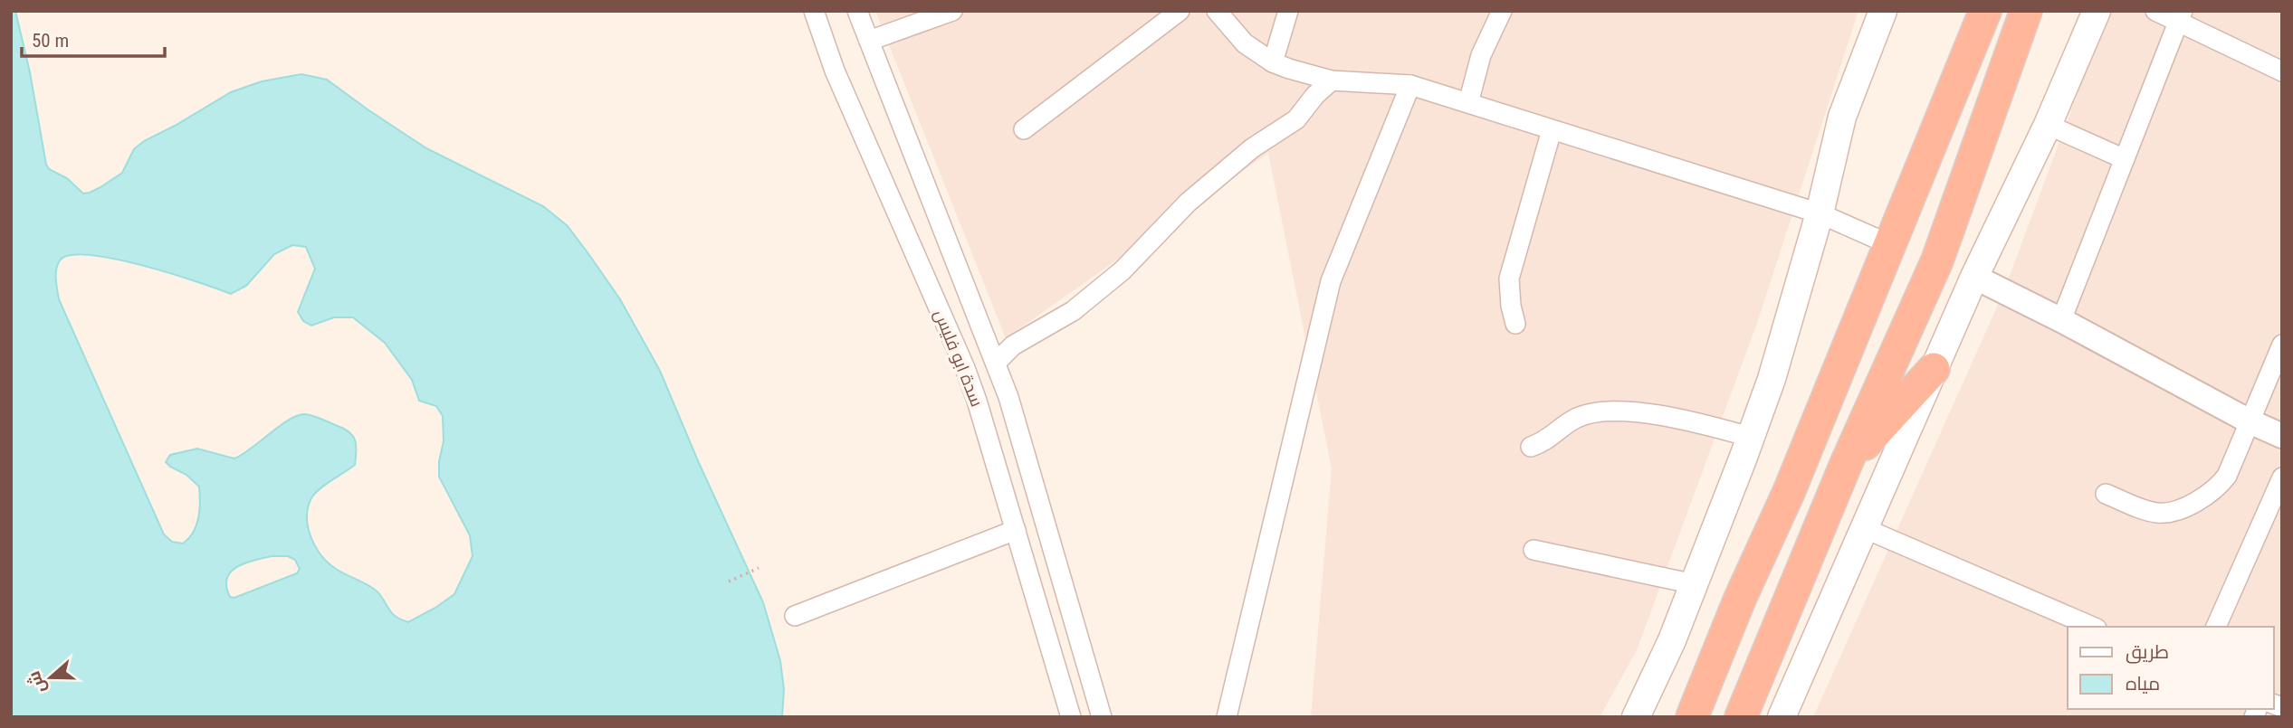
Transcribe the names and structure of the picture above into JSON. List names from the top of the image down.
{
  "streets": {
    "street": ["سدة ابو فليس"]
  },
  "legend": ["طريق", "مياه"],
  "scale_bar": "50 m",
  "north": "left"
}
